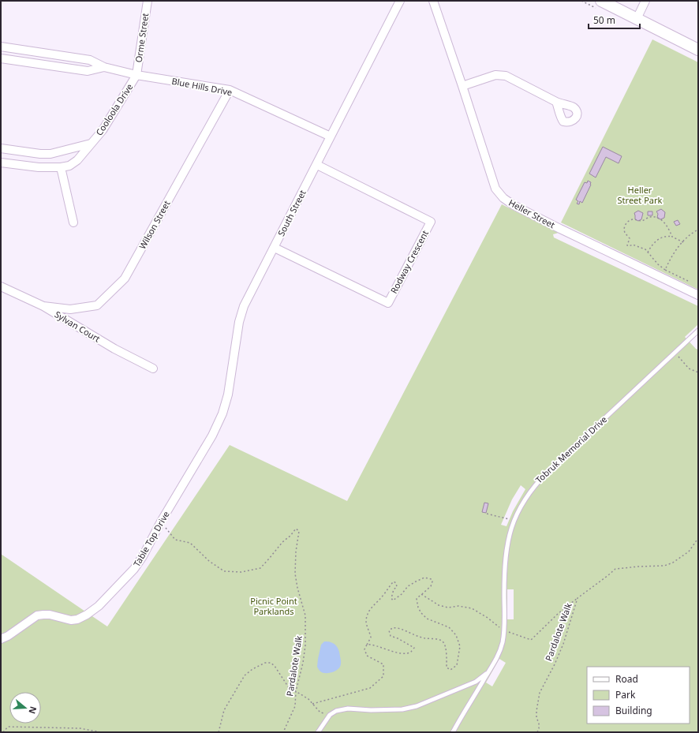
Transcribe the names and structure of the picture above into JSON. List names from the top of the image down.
{
  "streets": {
    "street": [
      "Orme Street",
      "Blue Hills Drive",
      "Cooloola Drive",
      "South Street",
      "Heller Street",
      "Wilson Street",
      "Rodway Crescent",
      "Sylvan Court",
      "Table Top Drive"
    ],
    "lane": ["Tobruk Memorial Drive"],
    "path": ["Pardalote Walk"]
  },
  "crossings": [
    ["Orme Street", "Blue Hills Drive"],
    ["Orme Street", "Cooloola Drive"],
    ["Blue Hills Drive", "Cooloola Drive"],
    ["Blue Hills Drive", "South Street"],
    ["Blue Hills Drive", "Wilson Street"],
    ["South Street", "Rodway Crescent"],
    ["South Street", "Table Top Drive"],
    ["Wilson Street", "Sylvan Court"],
    ["Table Top Drive", "Pardalote Walk"]
  ],
  "parks": ["Heller Street Park", "Picnic Point Parklands"],
  "legend": ["Road", "Park", "Building"],
  "scale_bar": "50 m",
  "north": "right"
}
